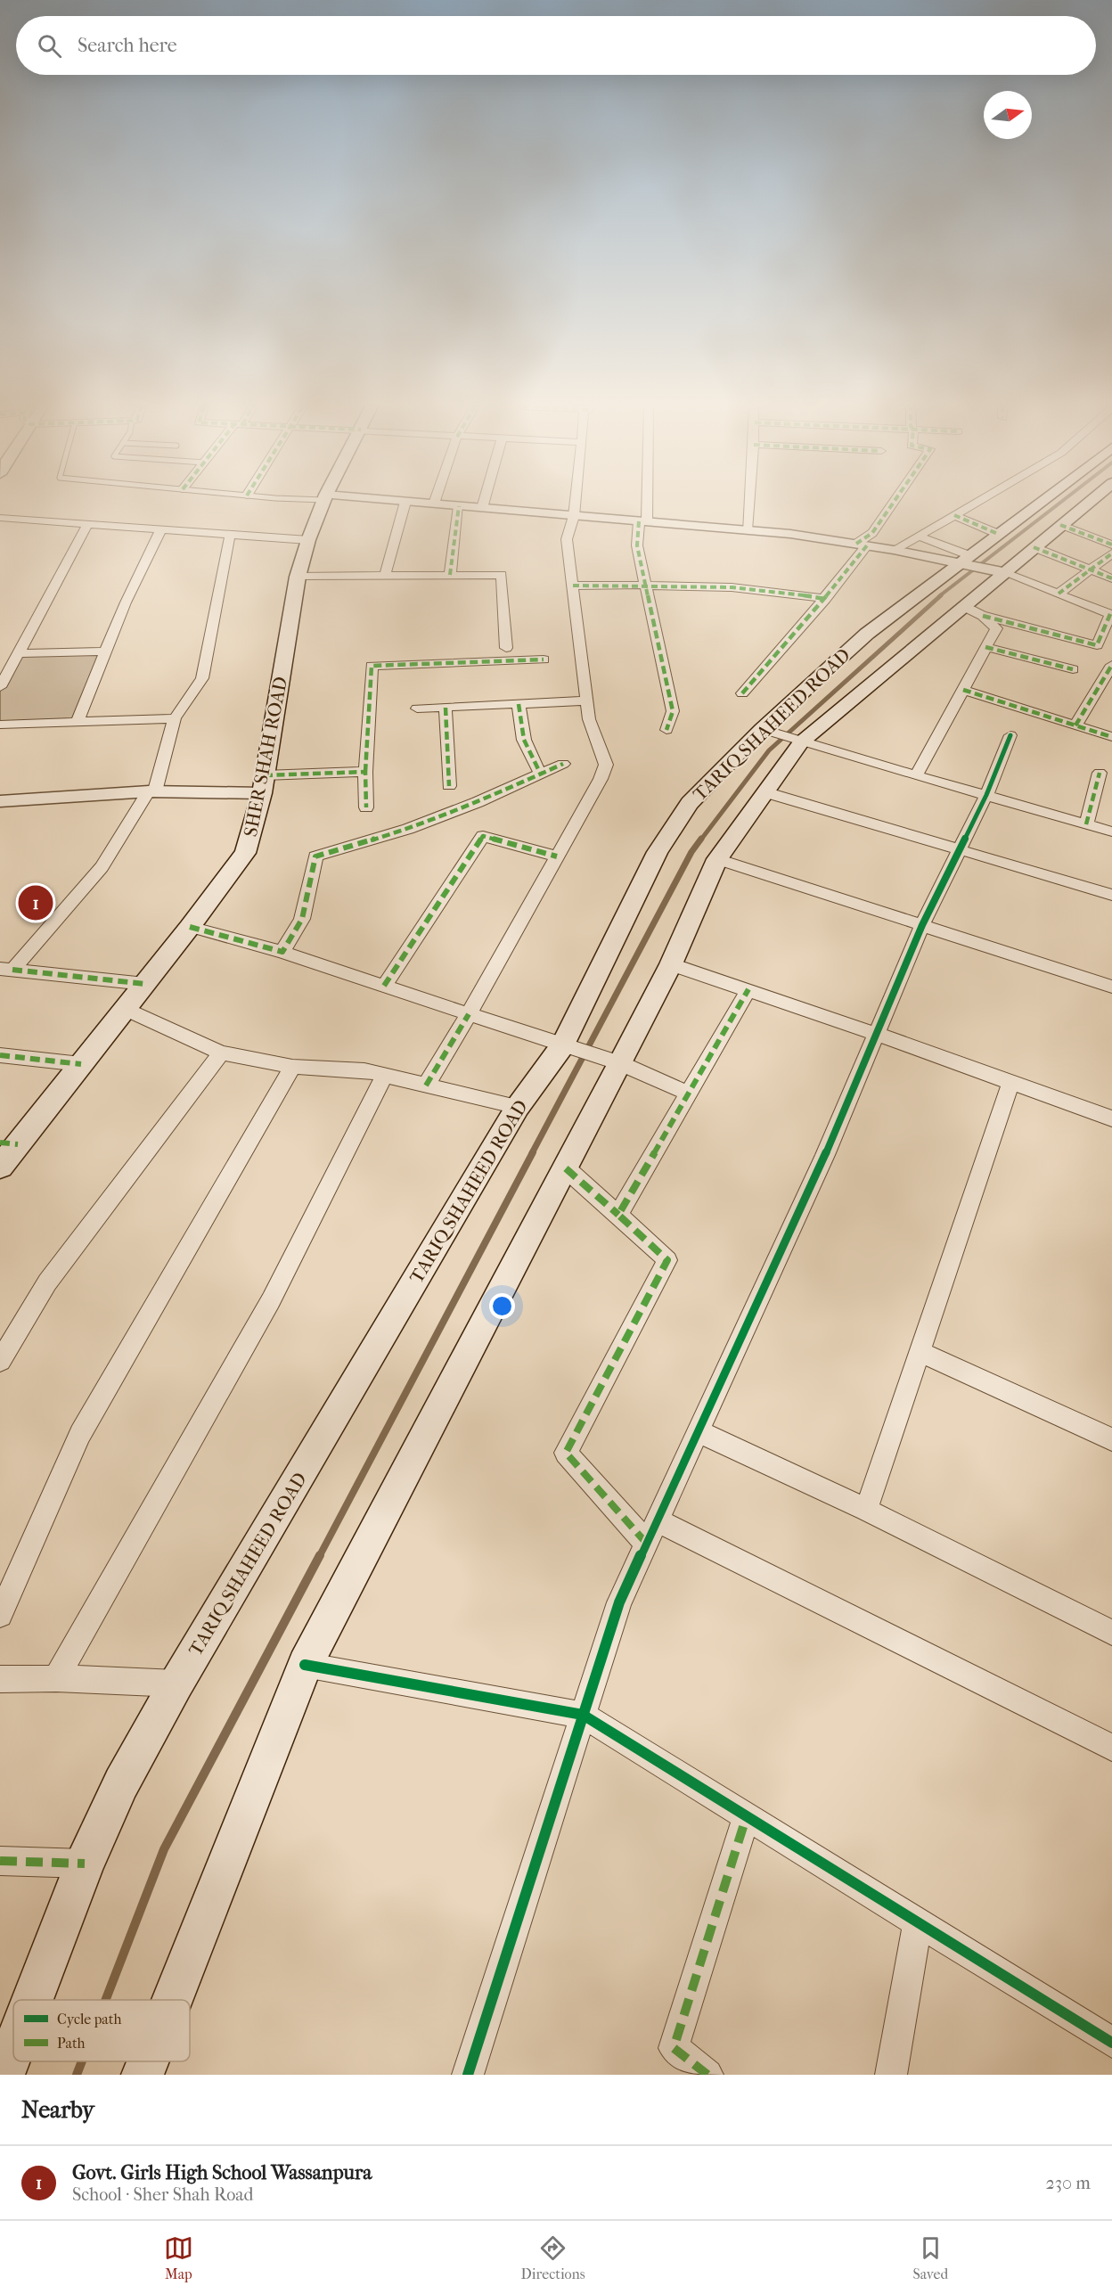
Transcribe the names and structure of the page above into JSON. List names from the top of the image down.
{
  "streets": {
    "main road": ["TARIQ SHAHEED ROAD", "SHER SHAH ROAD"]
  },
  "legend": ["Cycle path", "Path"],
  "north": "right",
  "page": {
    "search": "Search here",
    "pins": "1",
    "heading": "Nearby",
    "list": [
      {
        "mark": "1",
        "name": "Govt. Girls High School Wassanpura",
        "note": "School · Sher Shah Road",
        "value": "230 m"
      }
    ],
    "nav": ["Map", "Directions", "Saved"]
  }
}
